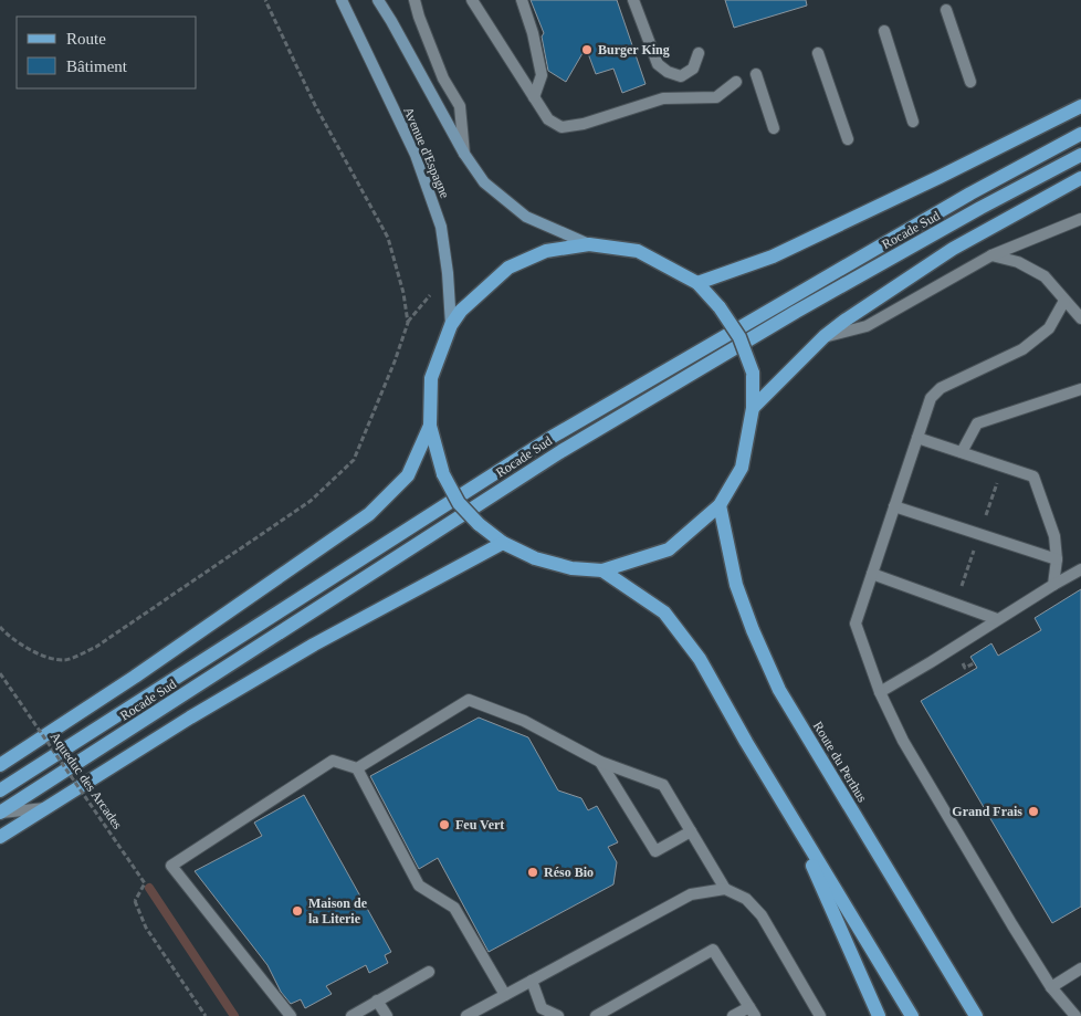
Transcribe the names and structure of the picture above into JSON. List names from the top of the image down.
{
  "streets": {
    "main road": ["Avenue d'Espagne", "Rocade Sud", "Route du Perthus"],
    "path": ["Aqueduc des Arcades"]
  },
  "places": [
    "Burger King",
    "Grand Frais",
    "Feu Vert",
    "Réso Bio",
    "Maison de la Literie"
  ],
  "legend": ["Route", "Bâtiment"]
}
